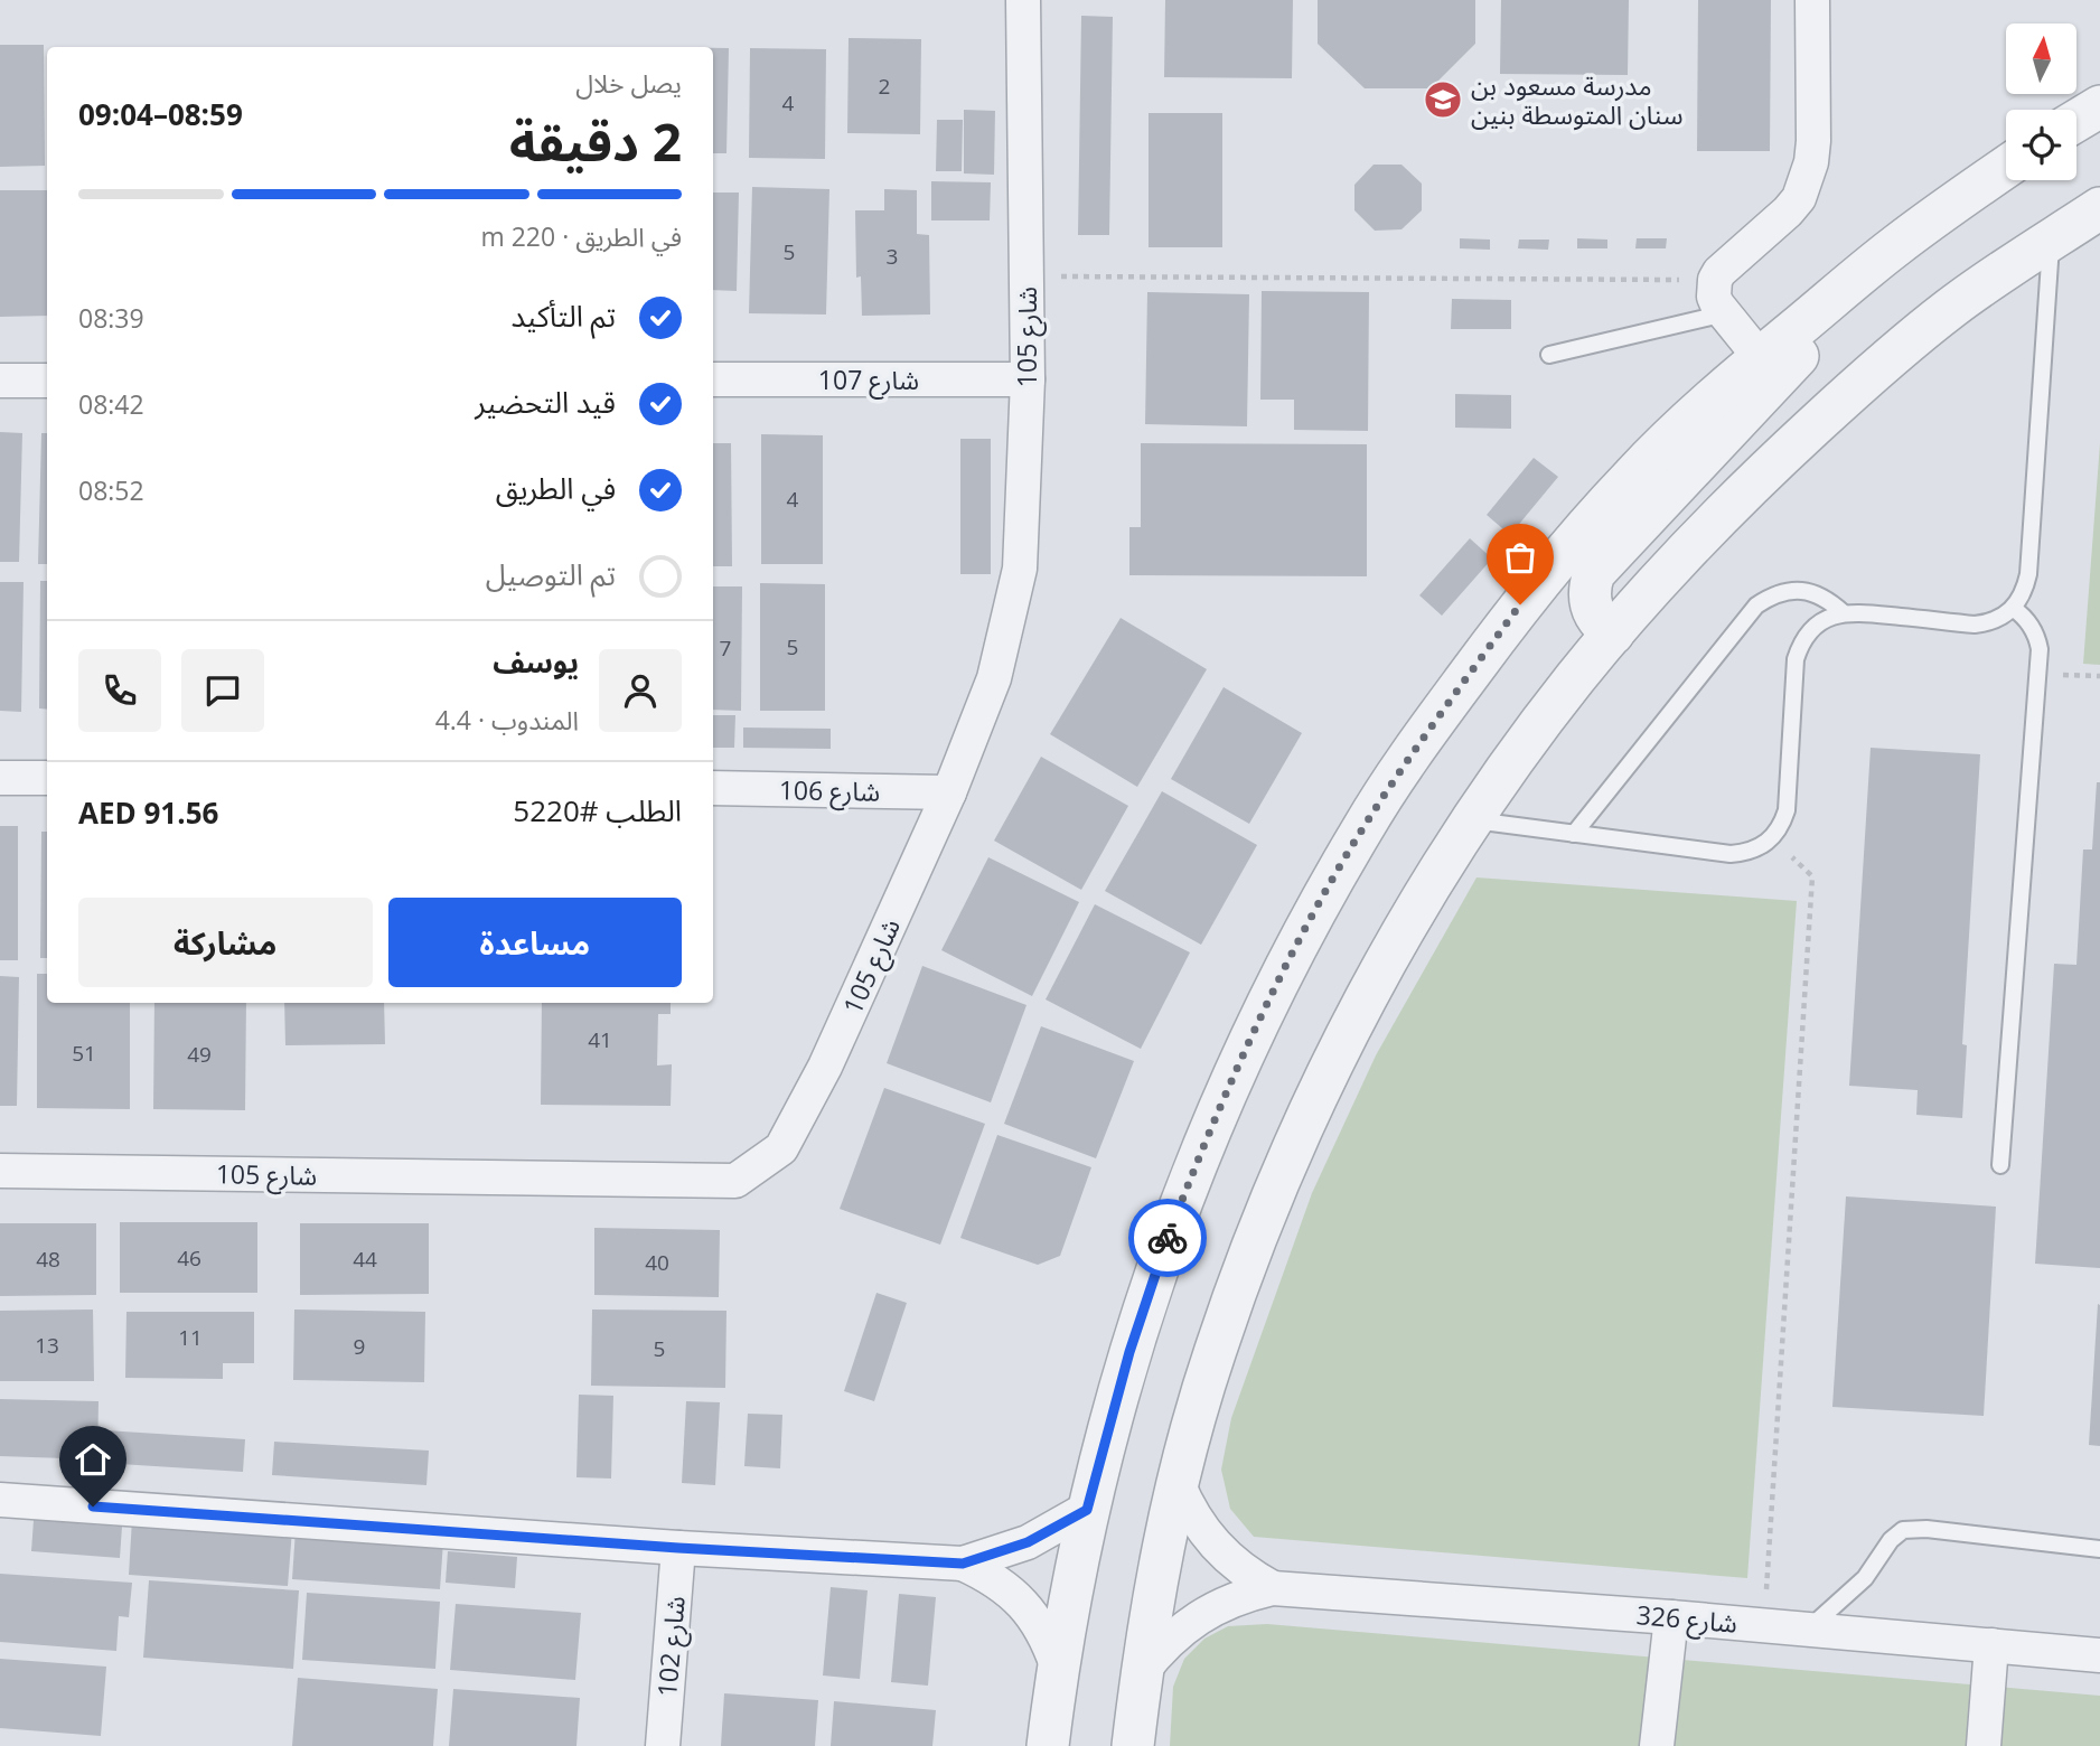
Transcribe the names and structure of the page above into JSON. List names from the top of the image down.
{
  "streets": {
    "street": [
      "شارع 105",
      "شارع 107",
      "شارع 106",
      "شارع 326",
      "شارع 102"
    ]
  },
  "crossings": [
    ["شارع 105", "شارع 107"],
    ["شارع 105", "شارع 106"]
  ],
  "places": {
    "school or university": ["مدرسة مسعود بن سنان المتوسطة بنين"]
  },
  "house_numbers": [
    "2",
    "4",
    "5",
    "3",
    "4",
    "5",
    "7",
    "41",
    "51",
    "49",
    "46",
    "48",
    "44",
    "40",
    "11",
    "13",
    "9",
    "5"
  ],
  "north": "top",
  "page": {
    "heading": ["2 دقيقة", "يصل خلال", "08:59–09:04"],
    "panel": [
      "يوسف",
      "المندوب · 4.4",
      "الطلب #5220",
      "AED 91.56"
    ],
    "bar": "في الطريق · 220 m",
    "list": [
      ["تم التأكيد", "08:39"],
      ["قيد التحضير", "08:42"],
      ["في الطريق", "08:52"],
      "تم التوصيل"
    ],
    "buttons": ["مساعدة", "مشاركة"]
  }
}
